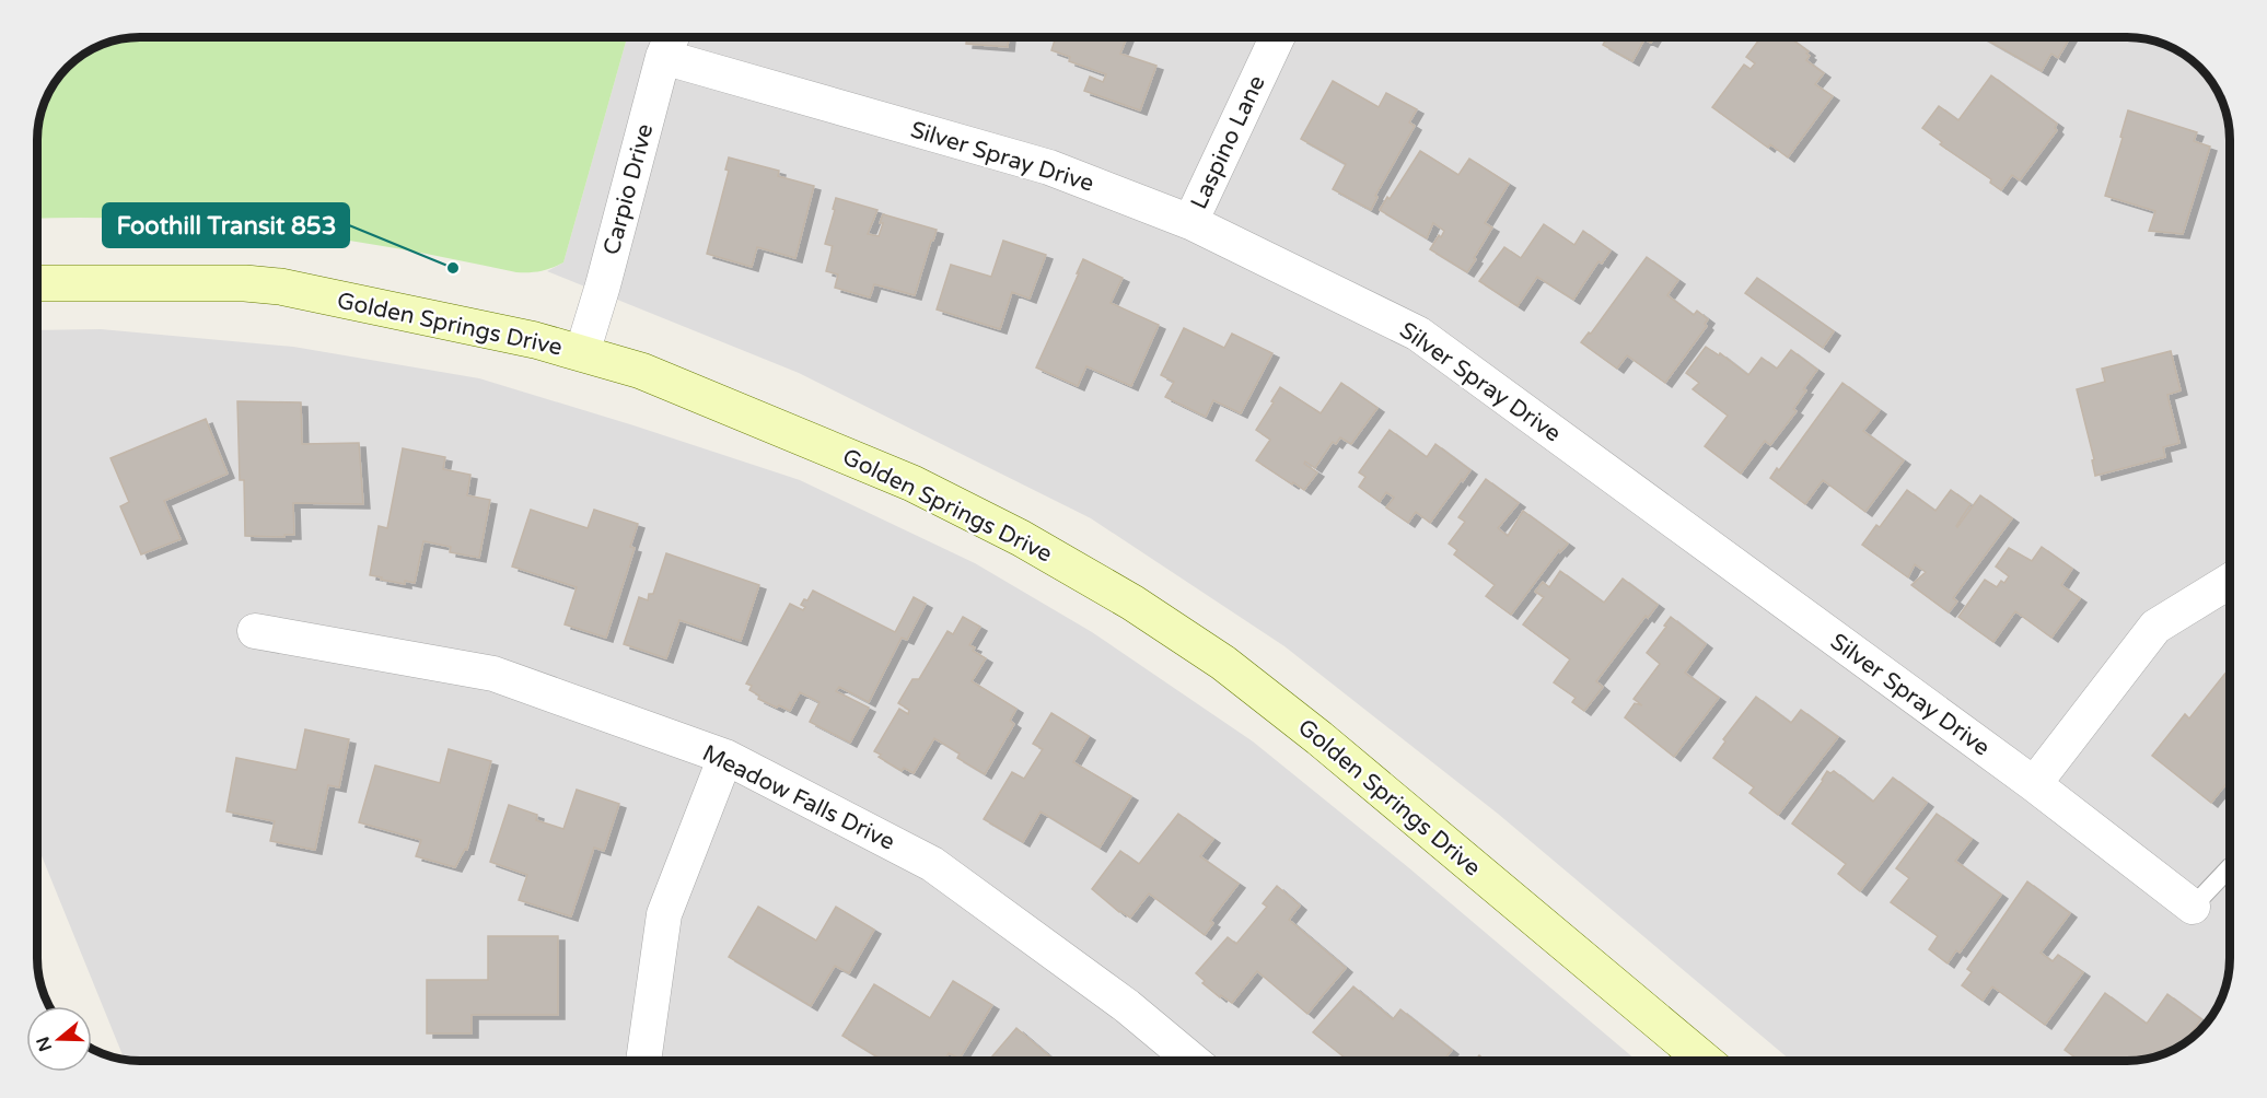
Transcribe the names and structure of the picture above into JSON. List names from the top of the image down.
{
  "streets": {
    "main road": ["Golden Springs Drive"],
    "street": [
      "Laspino Lane",
      "Silver Spray Drive",
      "Carpio Drive",
      "Meadow Falls Drive"
    ]
  },
  "crossings": [
    ["Laspino Lane", "Silver Spray Drive"],
    ["Silver Spray Drive", "Carpio Drive"],
    ["Carpio Drive", "Golden Springs Drive"]
  ],
  "places": ["Foothill Transit 853"],
  "north": "left"
}
